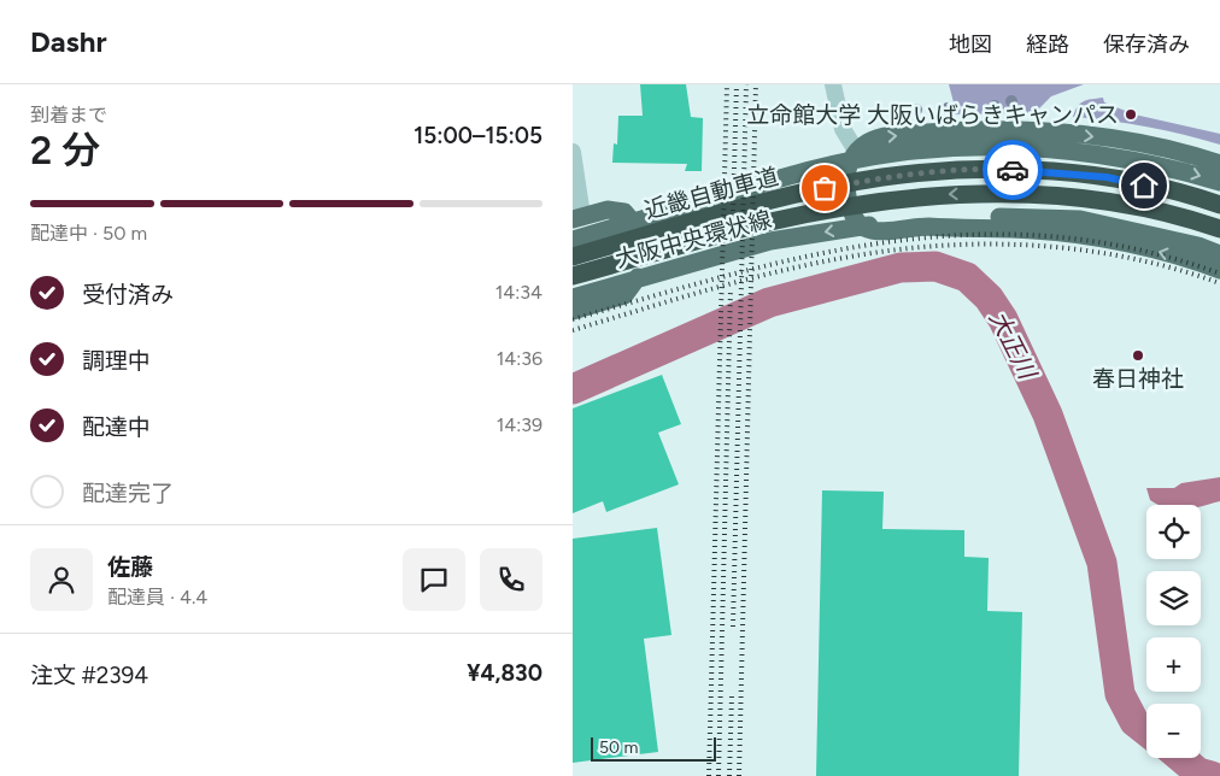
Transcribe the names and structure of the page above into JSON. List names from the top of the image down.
{
  "streets": {
    "highway": ["近畿自動車道"],
    "main road": ["大阪中央環状線"]
  },
  "water": ["大正川"],
  "places": ["立命館大学 大阪いばらきキャンパス", "春日神社"],
  "scale_bar": "50 m",
  "page": {
    "header": "Dashr",
    "nav": ["地図", "経路", "保存済み"],
    "heading": ["2 分", "到着まで", "15:00–15:05"],
    "panel": [
      "佐藤",
      "配達員 · 4.4",
      "注文 #2394",
      "¥4,830"
    ],
    "bar": "配達中 · 50 m",
    "list": [
      ["受付済み", "14:34"],
      ["調理中", "14:36"],
      ["配達中", "14:39"],
      "配達完了"
    ],
    "map_buttons": ["+", "−"],
    "scale": "50 m"
  }
}
